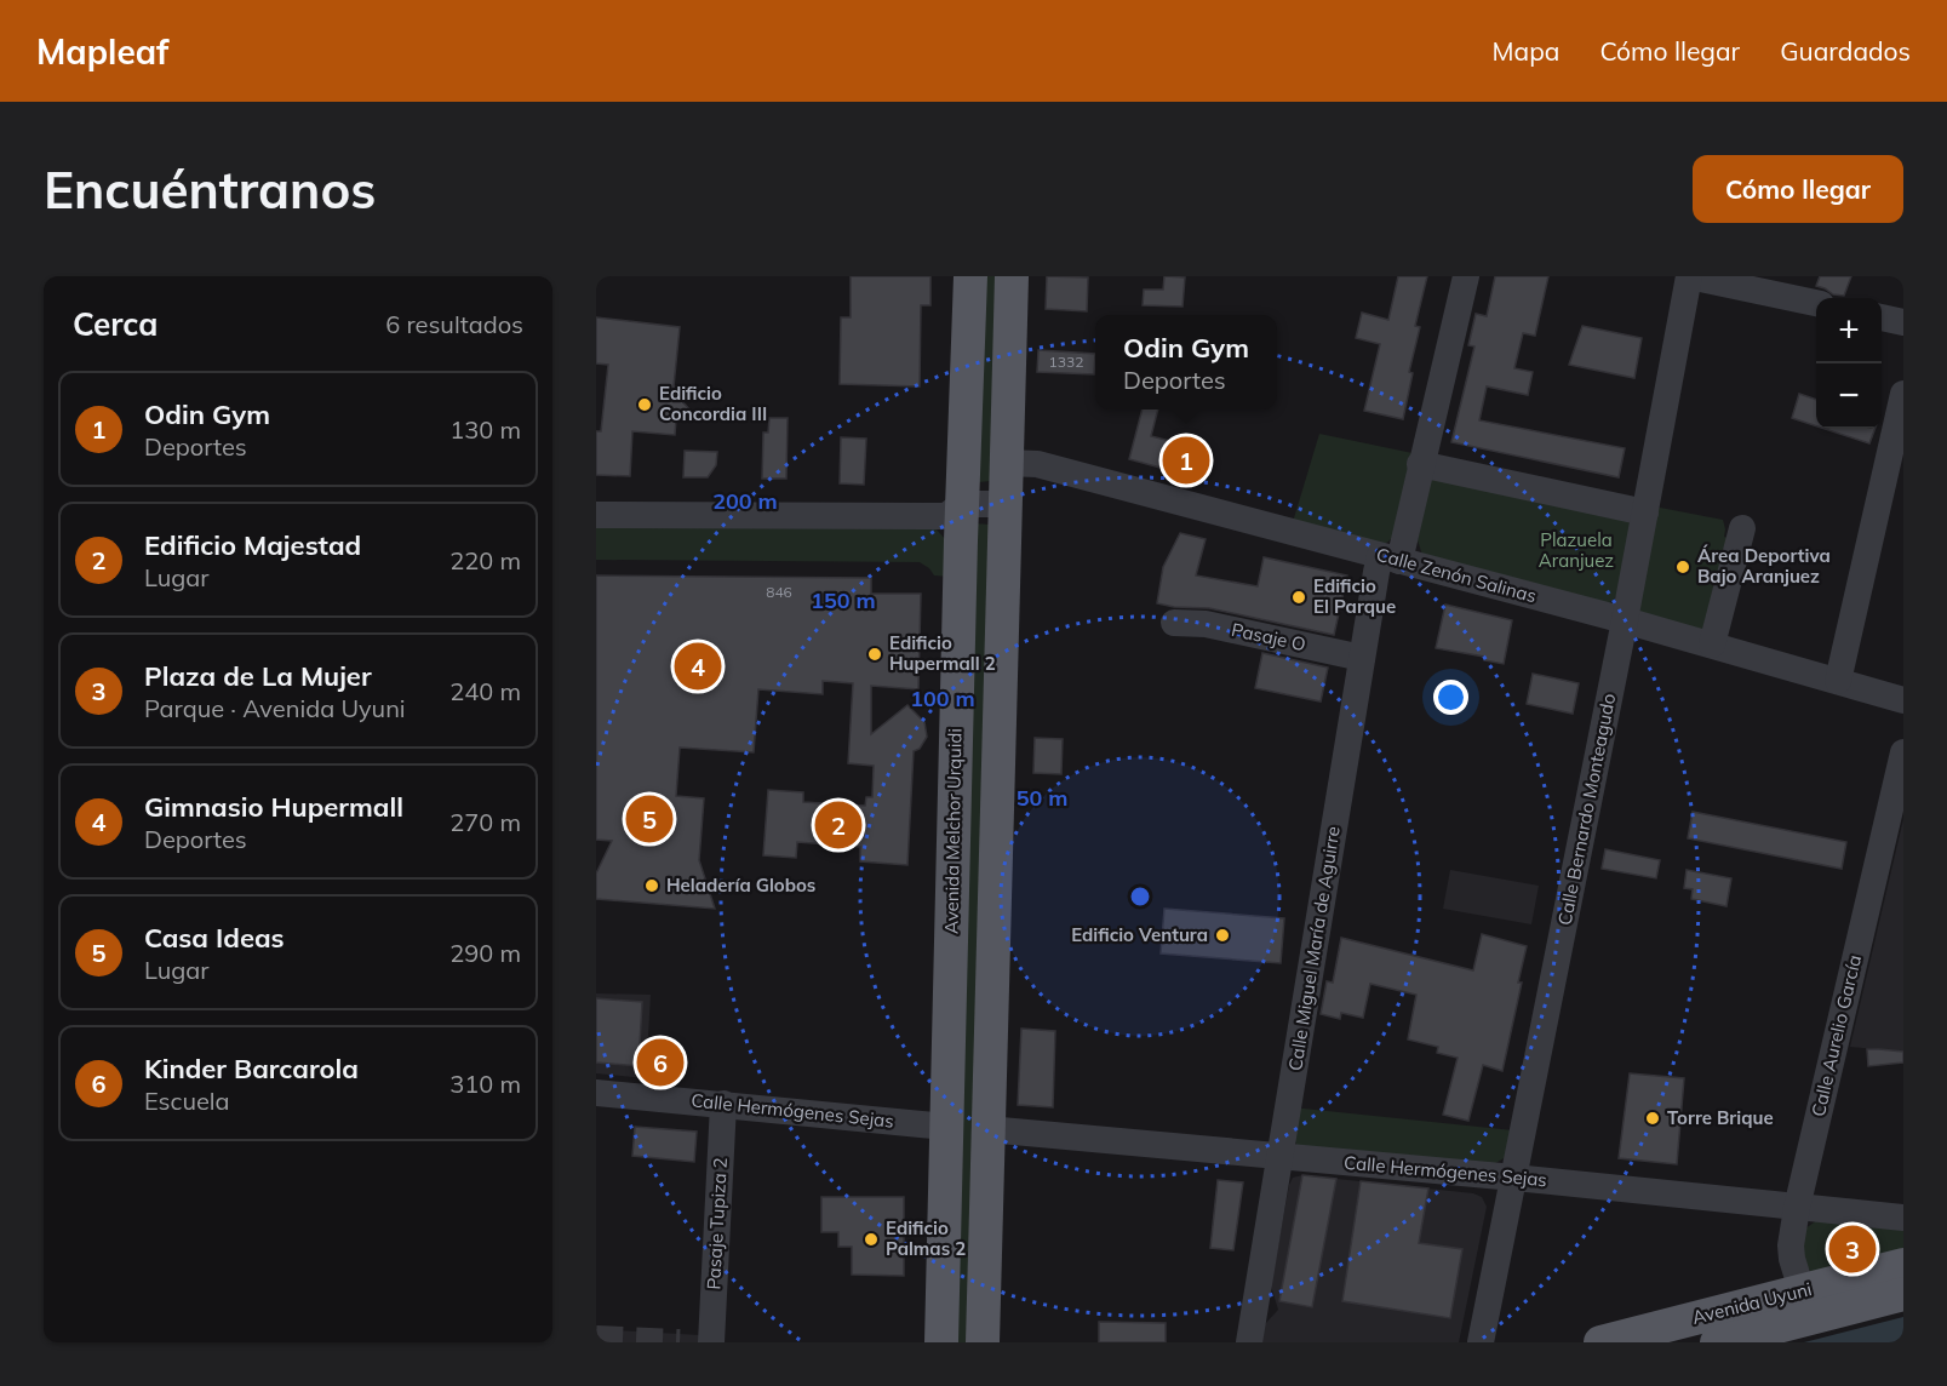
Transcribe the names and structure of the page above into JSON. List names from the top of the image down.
{
  "streets": {
    "main road": ["Avenida Melchor Urquidi", "Avenida Uyuni"],
    "street": [
      "Calle Zenón Salinas",
      "Pasaje O",
      "Calle Bernardo Monteagudo",
      "Calle Miguel María de Aguirre",
      "Calle Aurelio García",
      "Calle Hermógenes Sejas",
      "Pasaje Tupiza 2"
    ]
  },
  "crossings": [
    ["Calle Zenón Salinas", "Calle Bernardo Monteagudo"],
    ["Calle Zenón Salinas", "Calle Miguel María de Aguirre"],
    ["Pasaje O", "Calle Miguel María de Aguirre"],
    ["Calle Bernardo Monteagudo", "Calle Hermógenes Sejas"],
    ["Avenida Melchor Urquidi", "Calle Hermógenes Sejas"],
    ["Calle Miguel María de Aguirre", "Calle Hermógenes Sejas"],
    ["Calle Aurelio García", "Calle Hermógenes Sejas"],
    ["Calle Aurelio García", "Avenida Uyuni"],
    ["Calle Hermógenes Sejas", "Pasaje Tupiza 2"]
  ],
  "parks": ["Plazuela Aranjuez"],
  "places": [
    "Edificio Concordia III",
    "Área Deportiva Bajo Aranjuez",
    "Edificio El Parque",
    "Edificio Hupermall 2",
    "Heladería Globos",
    "Edificio Ventura",
    "Torre Brique",
    "Edificio Palmas 2"
  ],
  "house_numbers": ["1332", "846"],
  "page": {
    "header": "Mapleaf",
    "nav": ["Mapa", "Cómo llegar", "Guardados"],
    "buttons": "Cómo llegar",
    "title": "Encuéntranos",
    "heading": ["Cerca", "6 resultados"],
    "map_buttons": ["+", "−"],
    "popup": ["Odin Gym", "Deportes"],
    "list": [
      {
        "mark": "1",
        "name": "Odin Gym",
        "note": "Deportes",
        "value": "130 m"
      },
      {
        "mark": "2",
        "name": "Edificio Majestad",
        "note": "Lugar",
        "value": "220 m"
      },
      {
        "mark": "3",
        "name": "Plaza de La Mujer",
        "note": "Parque · Avenida Uyuni",
        "value": "240 m"
      },
      {
        "mark": "4",
        "name": "Gimnasio Hupermall",
        "note": "Deportes",
        "value": "270 m"
      },
      {
        "mark": "5",
        "name": "Casa Ideas",
        "note": "Lugar",
        "value": "290 m"
      },
      {
        "mark": "6",
        "name": "Kinder Barcarola",
        "note": "Escuela",
        "value": "310 m"
      }
    ],
    "pins": [
      "1",
      "4",
      "5",
      "2",
      "6",
      "3"
    ]
  },
  "rings": [
    "200 m",
    "150 m",
    "100 m",
    "50 m"
  ]
}
